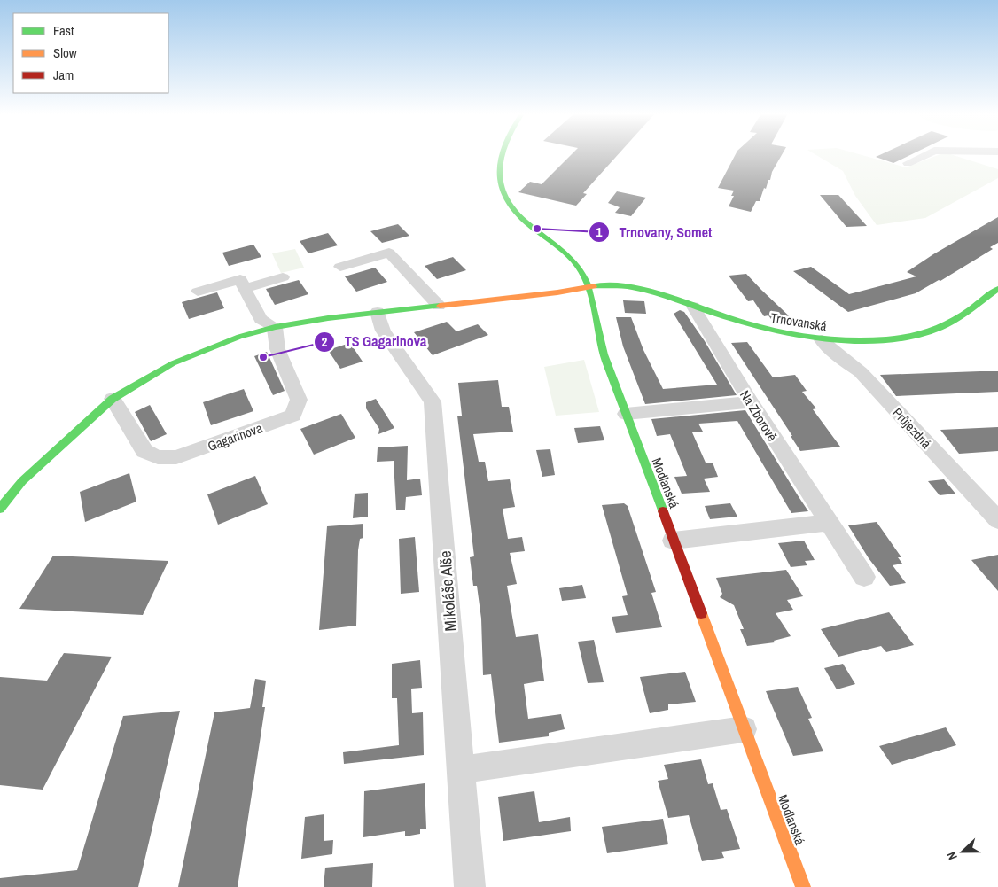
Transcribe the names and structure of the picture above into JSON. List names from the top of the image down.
{
  "streets": {
    "street": [
      "Trnovanská",
      "Na Zborově",
      "Průjezdná",
      "Gagarinova",
      "Modlanská",
      "Mikoláše Alše"
    ]
  },
  "crossings": [
    ["Trnovanská", "Na Zborově"],
    ["Trnovanská", "Průjezdná"],
    ["Trnovanská", "Modlanská"]
  ],
  "places": ["Trnovany, Somet", "TS Gagarinova"],
  "legend": ["Fast", "Slow", "Jam"],
  "north": "left"
}
